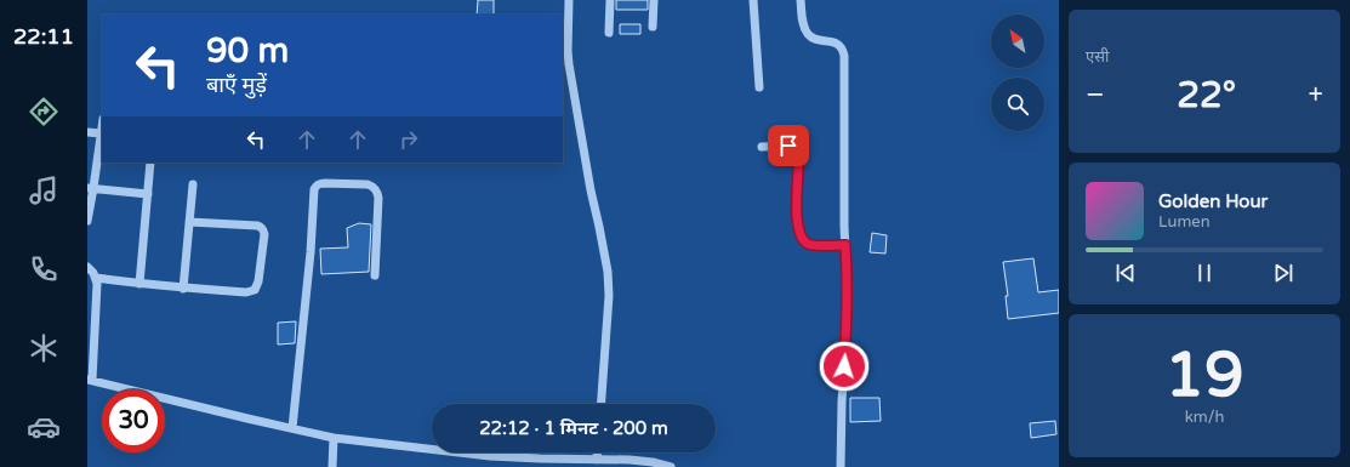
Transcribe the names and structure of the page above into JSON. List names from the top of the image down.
{
  "north": "top left",
  "page": {
    "tabs": "22:11",
    "tile": [
      "एसी",
      ["19", "km/h"]
    ],
    "turn": ["90 m", "बाएँ मुड़ें"],
    "heat": ["−", "22°", "+"],
    "song": ["Golden Hour", "Lumen"],
    "limit": "30",
    "trip": "22:12 · 1 मिनट · 200 m"
  }
}
